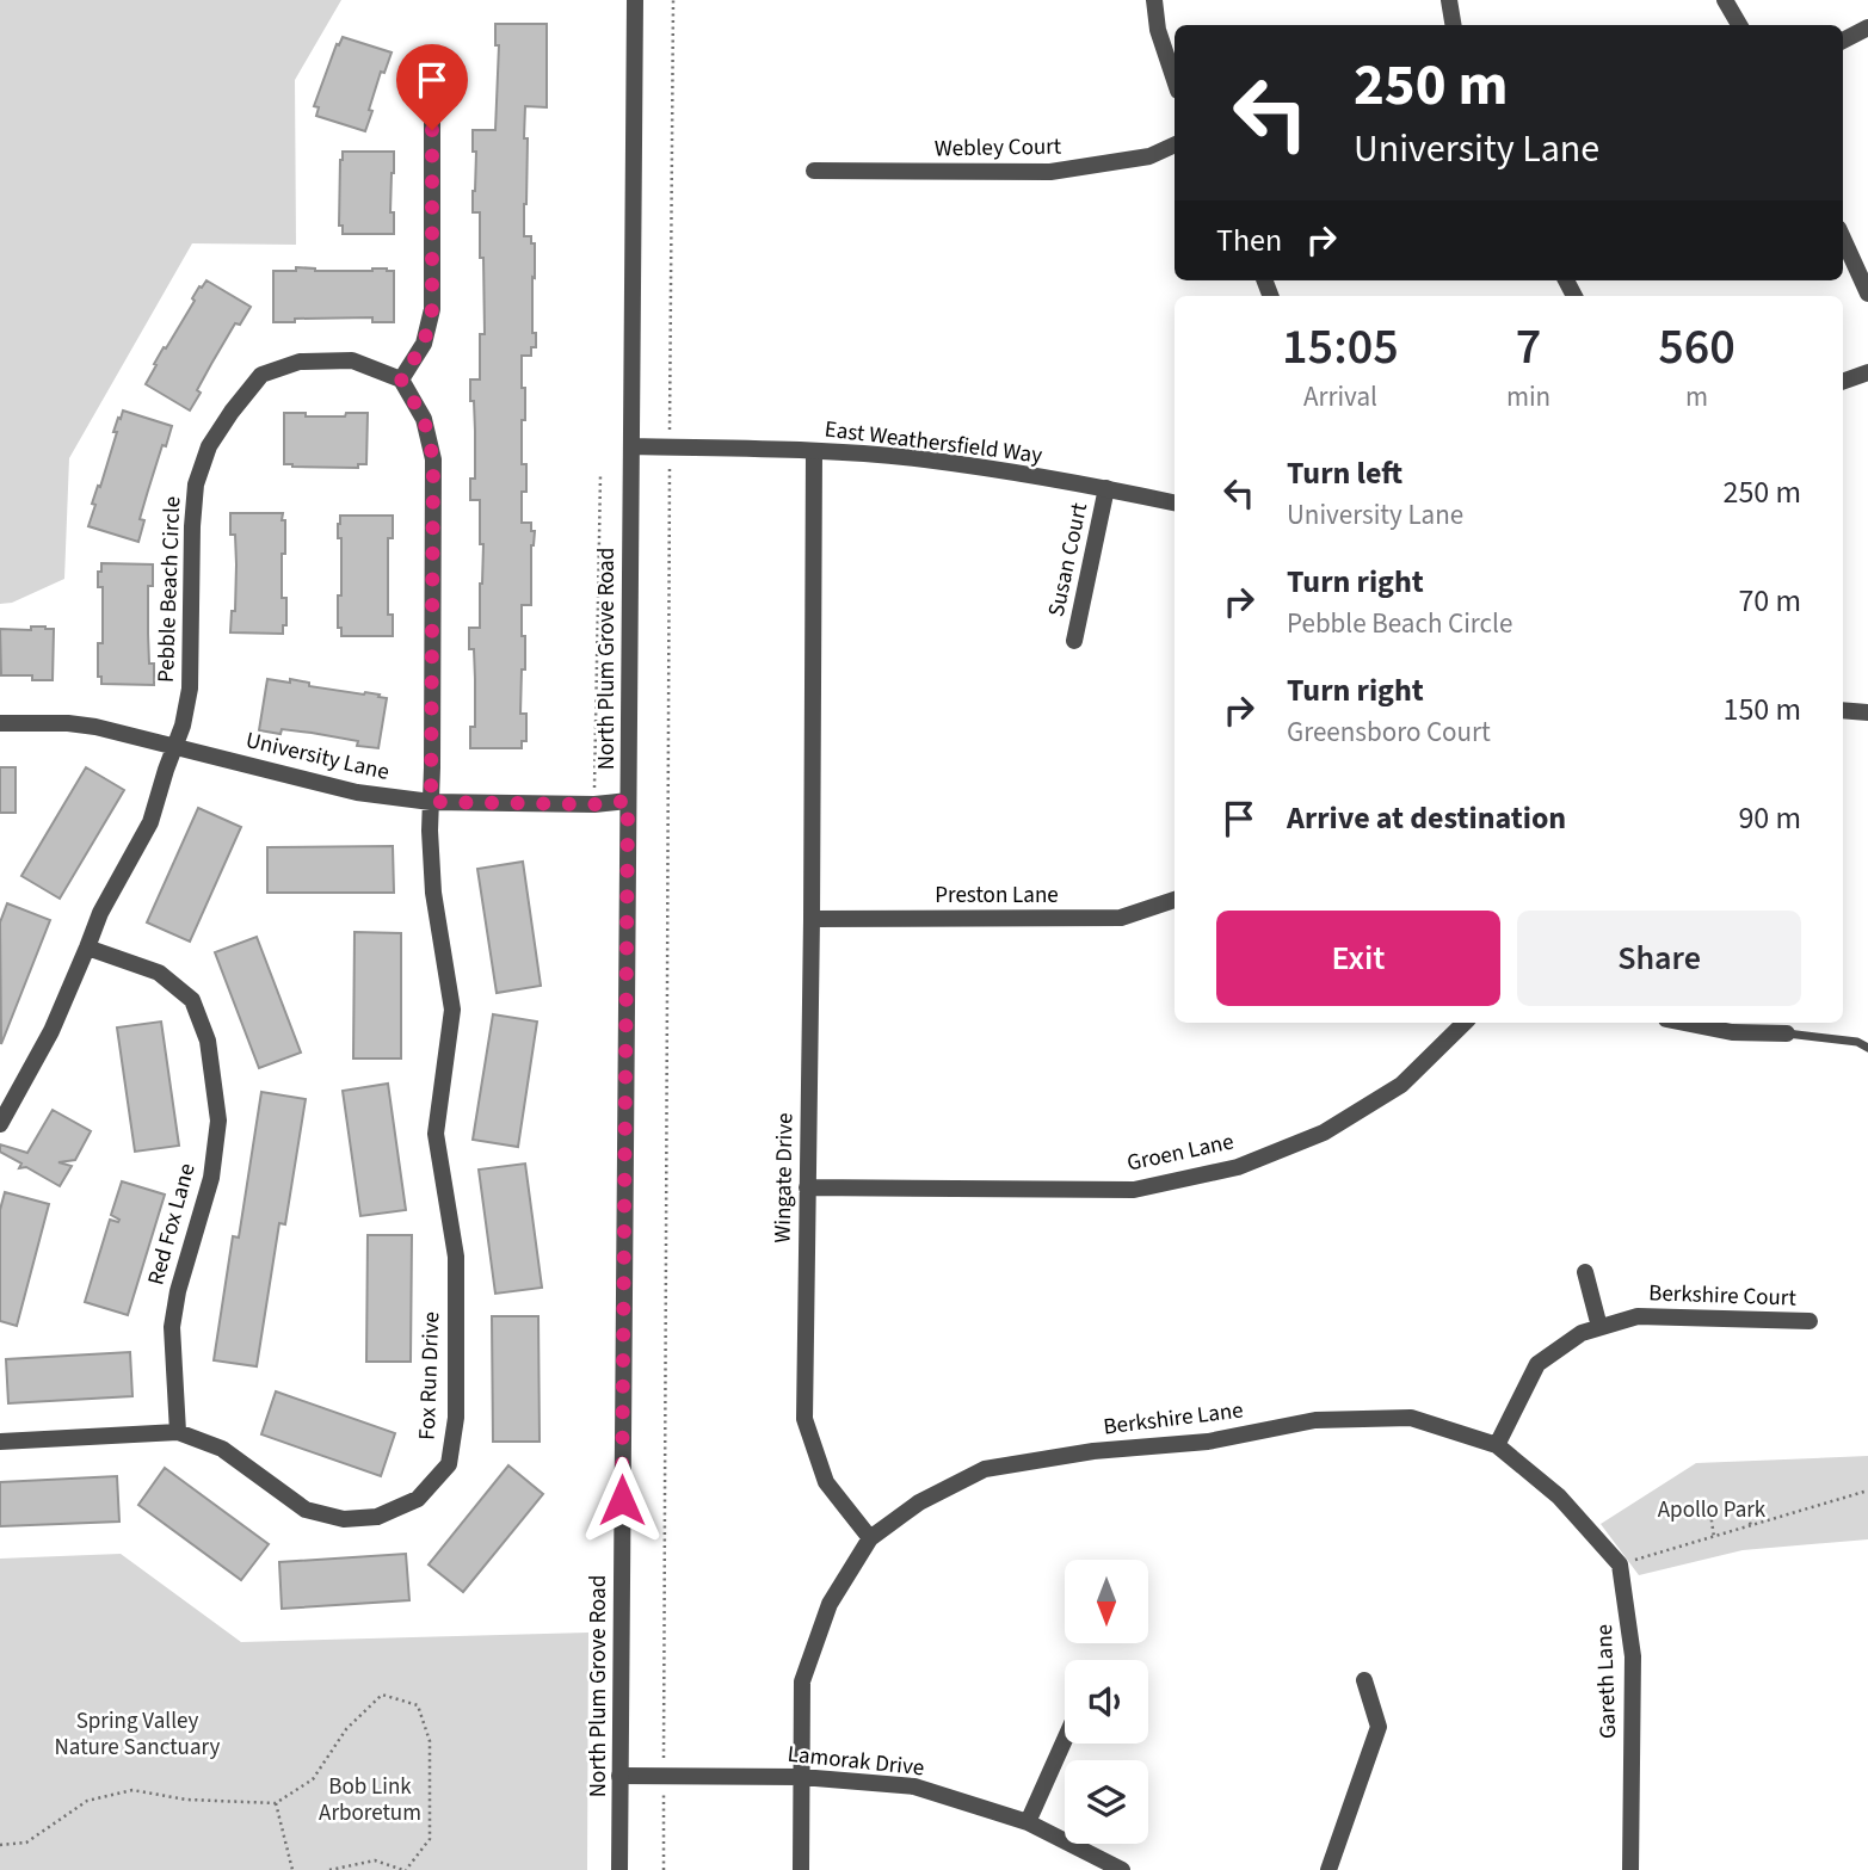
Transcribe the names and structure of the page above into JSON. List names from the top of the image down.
{
  "streets": {
    "street": [
      "Webley Court",
      "East Weathersfield Way",
      "Susan Court",
      "Pebble Beach Circle",
      "North Plum Grove Road",
      "University Lane",
      "Preston Lane",
      "Groen Lane",
      "Wingate Drive",
      "Red Fox Lane",
      "Berkshire Court",
      "Fox Run Drive",
      "Berkshire Lane",
      "Gareth Lane",
      "Lamorak Drive"
    ]
  },
  "crossings": [
    ["East Weathersfield Way", "Susan Court"],
    ["East Weathersfield Way", "North Plum Grove Road"],
    ["East Weathersfield Way", "Wingate Drive"],
    ["Pebble Beach Circle", "University Lane"],
    ["North Plum Grove Road", "University Lane"],
    ["North Plum Grove Road", "Lamorak Drive"],
    ["University Lane", "Fox Run Drive"],
    ["Preston Lane", "Wingate Drive"],
    ["Groen Lane", "Wingate Drive"],
    ["Wingate Drive", "Berkshire Lane"],
    ["Red Fox Lane", "Fox Run Drive"],
    ["Berkshire Court", "Berkshire Lane"]
  ],
  "parks": ["Apollo Park", "Spring Valley Nature Sanctuary", "Bob Link Arboretum"],
  "north": "bottom",
  "page": {
    "turn": ["250 m", "University Lane"],
    "then": "Then",
    "eta": [
      "15:05",
      "Arrival",
      "7",
      "min",
      "560",
      "m"
    ],
    "list": [
      {
        "name": "Turn left",
        "note": "University Lane",
        "value": "250 m"
      },
      {
        "name": "Turn right",
        "note": "Pebble Beach Circle",
        "value": "70 m"
      },
      {
        "name": "Turn right",
        "note": "Greensboro Court",
        "value": "150 m"
      },
      {
        "name": "Arrive at destination",
        "value": "90 m"
      }
    ],
    "buttons": ["Exit", "Share"]
  }
}
